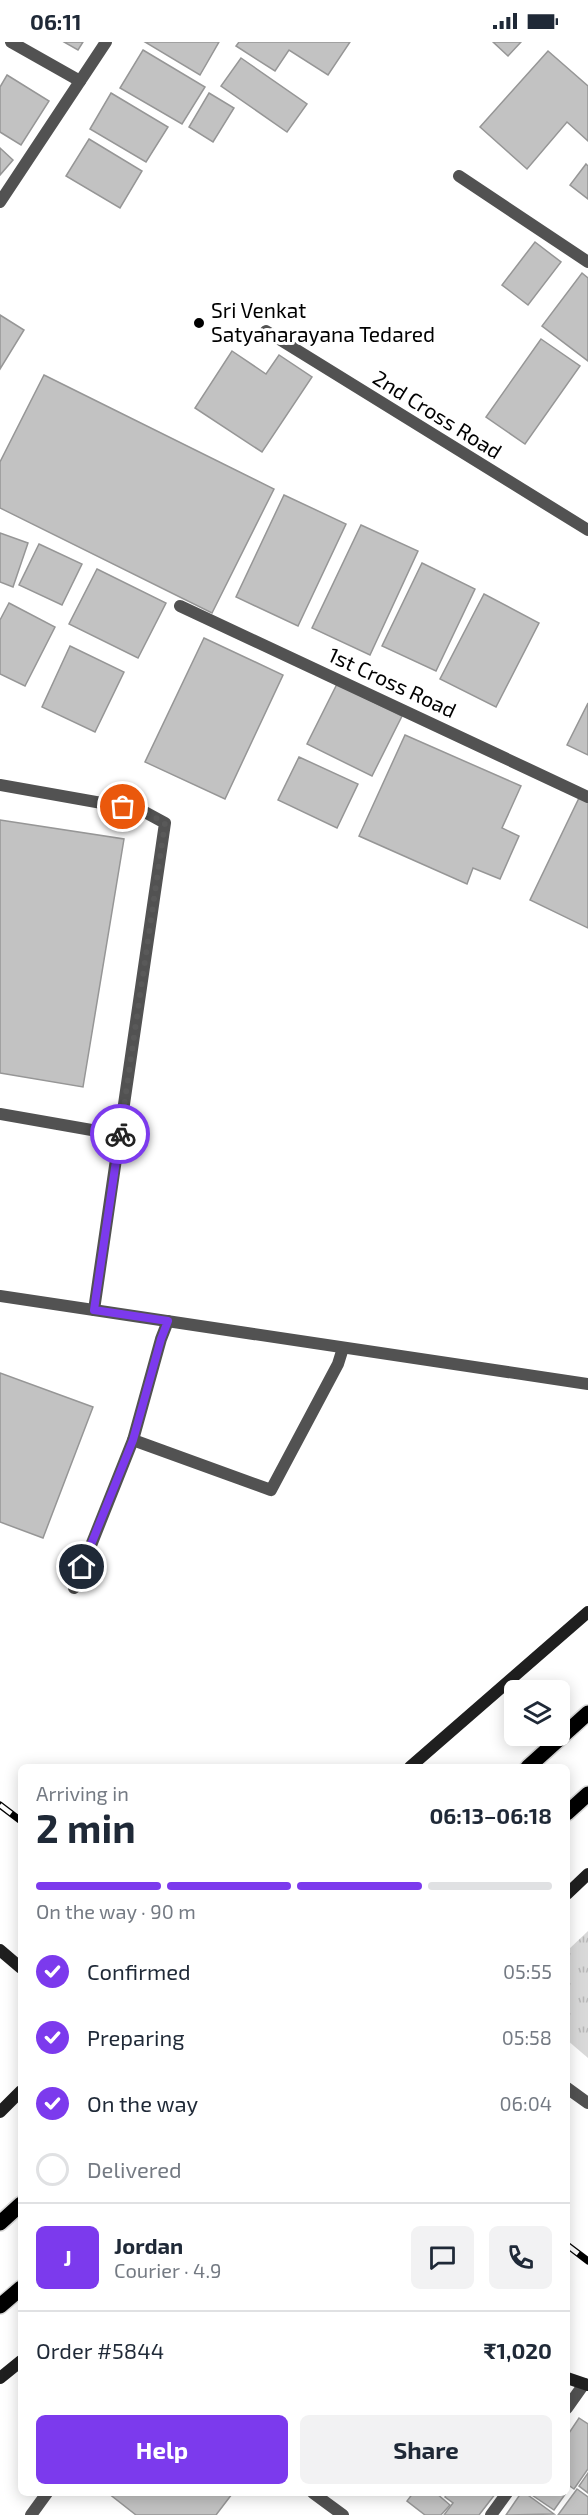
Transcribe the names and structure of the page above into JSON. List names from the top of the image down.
{
  "streets": {
    "street": ["2nd Cross Road", "1st Cross Road"]
  },
  "places": ["Sri Venkat Satyanarayana Tedared"],
  "page": {
    "status": "06:11",
    "heading": ["2 min", "Arriving in", "06:13–06:18"],
    "panel": [
      "Jordan",
      "Courier · 4.9",
      "Order #5844",
      "₹1,020"
    ],
    "bar": "On the way · 90 m",
    "list": [
      ["Confirmed", "05:55"],
      ["Preparing", "05:58"],
      ["On the way", "06:04"],
      "Delivered"
    ],
    "round": "J",
    "buttons": ["Help", "Share"]
  }
}
